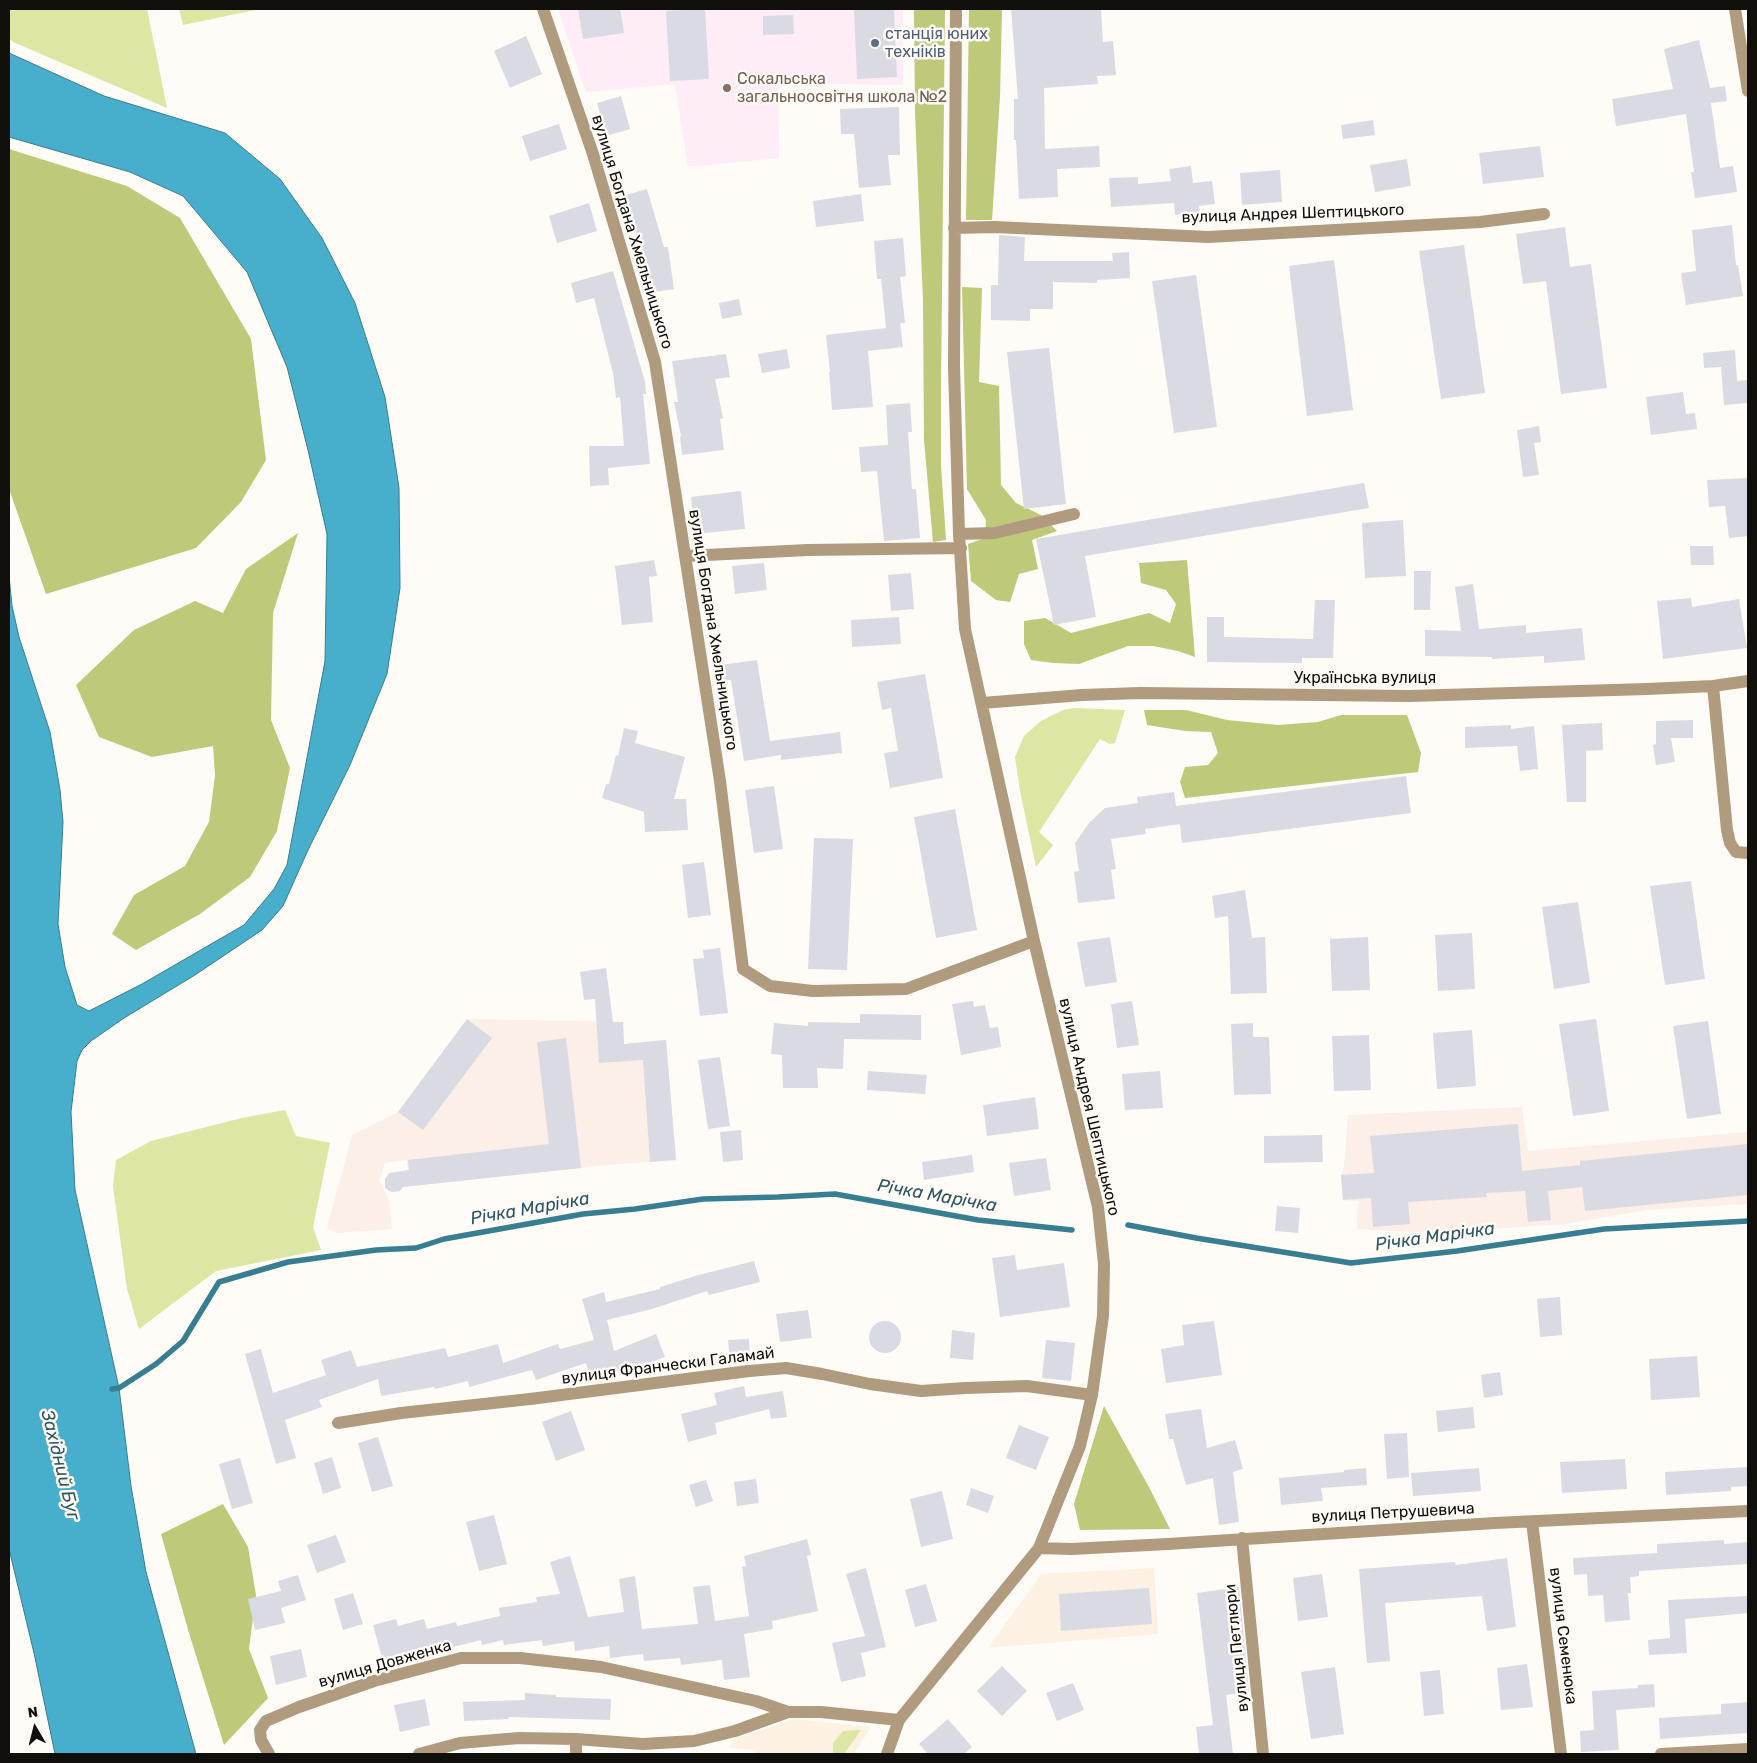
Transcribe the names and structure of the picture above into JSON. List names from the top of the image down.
{
  "streets": {
    "street": [
      "вулиця Андрея Шептицького",
      "вулиця Богдана Хмельницького",
      "Українська вулиця",
      "вулиця Франчески Галамай",
      "вулиця Петрушевича",
      "вулиця Семенюка",
      "вулиця Петлюри",
      "вулиця Довженка"
    ]
  },
  "crossings": [
    ["вулиця Андрея Шептицького", "вулиця Богдана Хмельницького"],
    ["вулиця Андрея Шептицького", "Українська вулиця"],
    ["вулиця Андрея Шептицького", "вулиця Франчески Галамай"],
    ["вулиця Андрея Шептицького", "вулиця Петрушевича"],
    ["вулиця Андрея Шептицького", "вулиця Довженка"],
    ["вулиця Петрушевича", "вулиця Семенюка"],
    ["вулиця Петрушевича", "вулиця Петлюри"]
  ],
  "water": ["Річка Марічка", "Західний Буг"],
  "places": ["станція юних техніків", "Сокальська загальноосвітня школа №2"],
  "north": "top"
}
